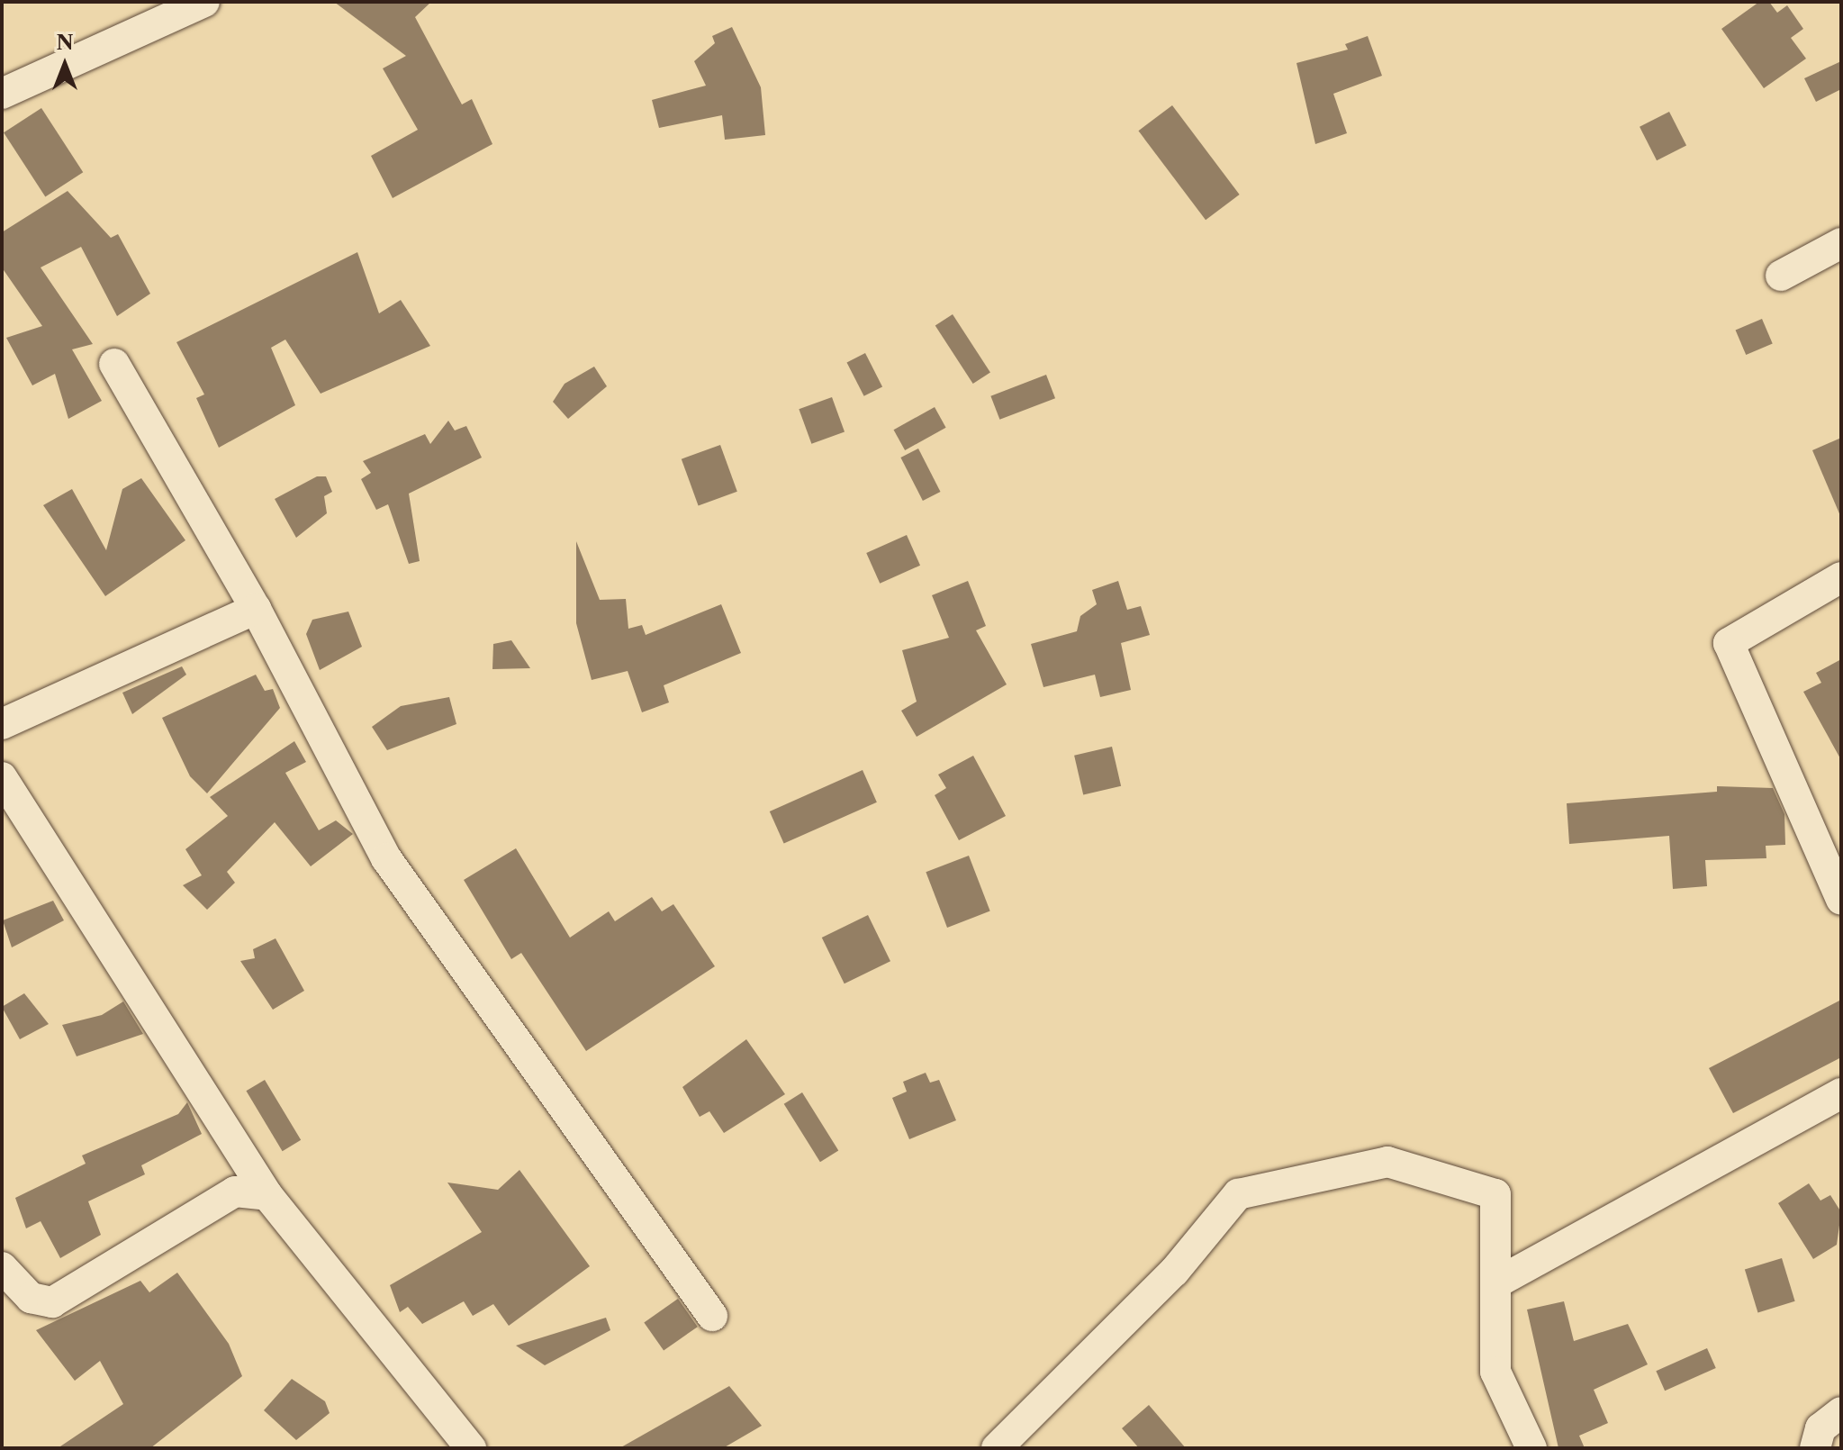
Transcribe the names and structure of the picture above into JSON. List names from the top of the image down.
{
  "north": "top"
}
